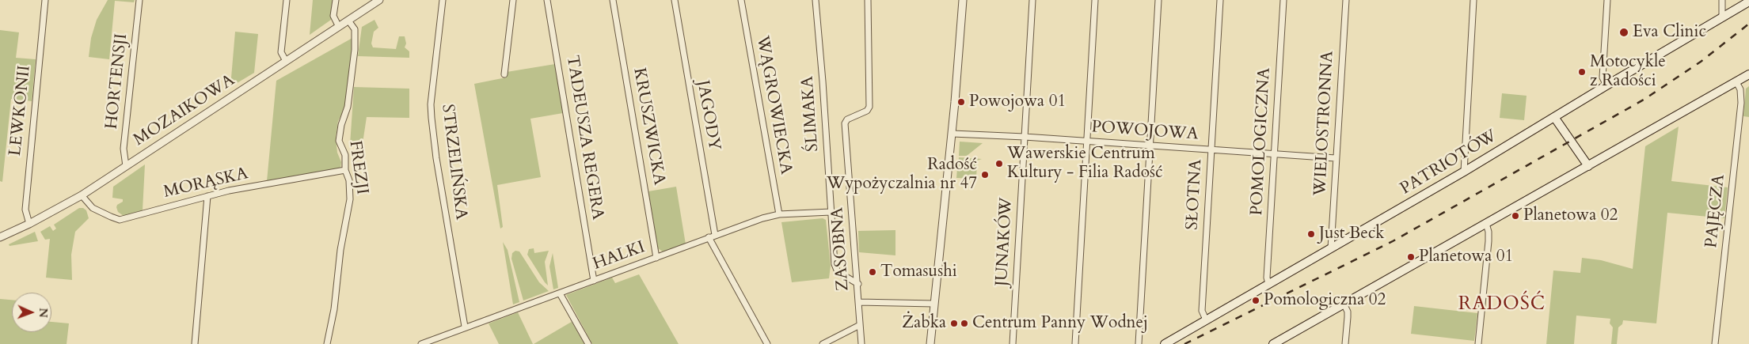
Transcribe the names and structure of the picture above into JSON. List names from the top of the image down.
{
  "streets": {
    "main road": ["PATRIOTÓW"],
    "street": [
      "HORTENSJI",
      "WĄGROWIECKA",
      "LEWKONII",
      "MOZAIKOWA",
      "ŚLIMAKA",
      "JAGODY",
      "WIELOSTRONNA",
      "KRUSZWICKA",
      "POWOJOWA",
      "TADEUSZA REGERA",
      "POMOLOGICZNA",
      "STRZELIŃSKA",
      "FREZJI",
      "MORĄSKA",
      "SŁOTNA",
      "PAJĘCZA",
      "JUNAKÓW",
      "ZASOBNA",
      "HALKI"
    ]
  },
  "crossings": [
    ["HORTENSJI", "MOZAIKOWA"],
    ["WĄGROWIECKA", "HALKI"],
    ["LEWKONII", "MOZAIKOWA"],
    ["MOZAIKOWA", "FREZJI"],
    ["MOZAIKOWA", "MORĄSKA"],
    ["ŚLIMAKA", "ZASOBNA"],
    ["ŚLIMAKA", "HALKI"],
    ["JAGODY", "HALKI"],
    ["WIELOSTRONNA", "POWOJOWA"],
    ["WIELOSTRONNA", "PATRIOTÓW"],
    ["KRUSZWICKA", "HALKI"],
    ["POWOJOWA", "POMOLOGICZNA"],
    ["POWOJOWA", "SŁOTNA"],
    ["POWOJOWA", "JUNAKÓW"],
    ["TADEUSZA REGERA", "HALKI"],
    ["POMOLOGICZNA", "PATRIOTÓW"],
    ["STRZELIŃSKA", "HALKI"],
    ["PATRIOTÓW", "SŁOTNA"],
    ["FREZJI", "MORĄSKA"]
  ],
  "districts": ["RADOŚĆ"],
  "places": [
    "Eva Clinic",
    "Motocykle z Radości",
    "Powojowa 01",
    "Wawerskie Centrum Kultury - Filia Radość",
    "Radość Wypożyczalnia nr 47",
    "Planetowa 02",
    "Just Beck",
    "Planetowa 01",
    "Tomasushi",
    "Pomologiczna 02",
    "Żabka",
    "Centrum Panny Wodnej"
  ],
  "north": "right"
}
